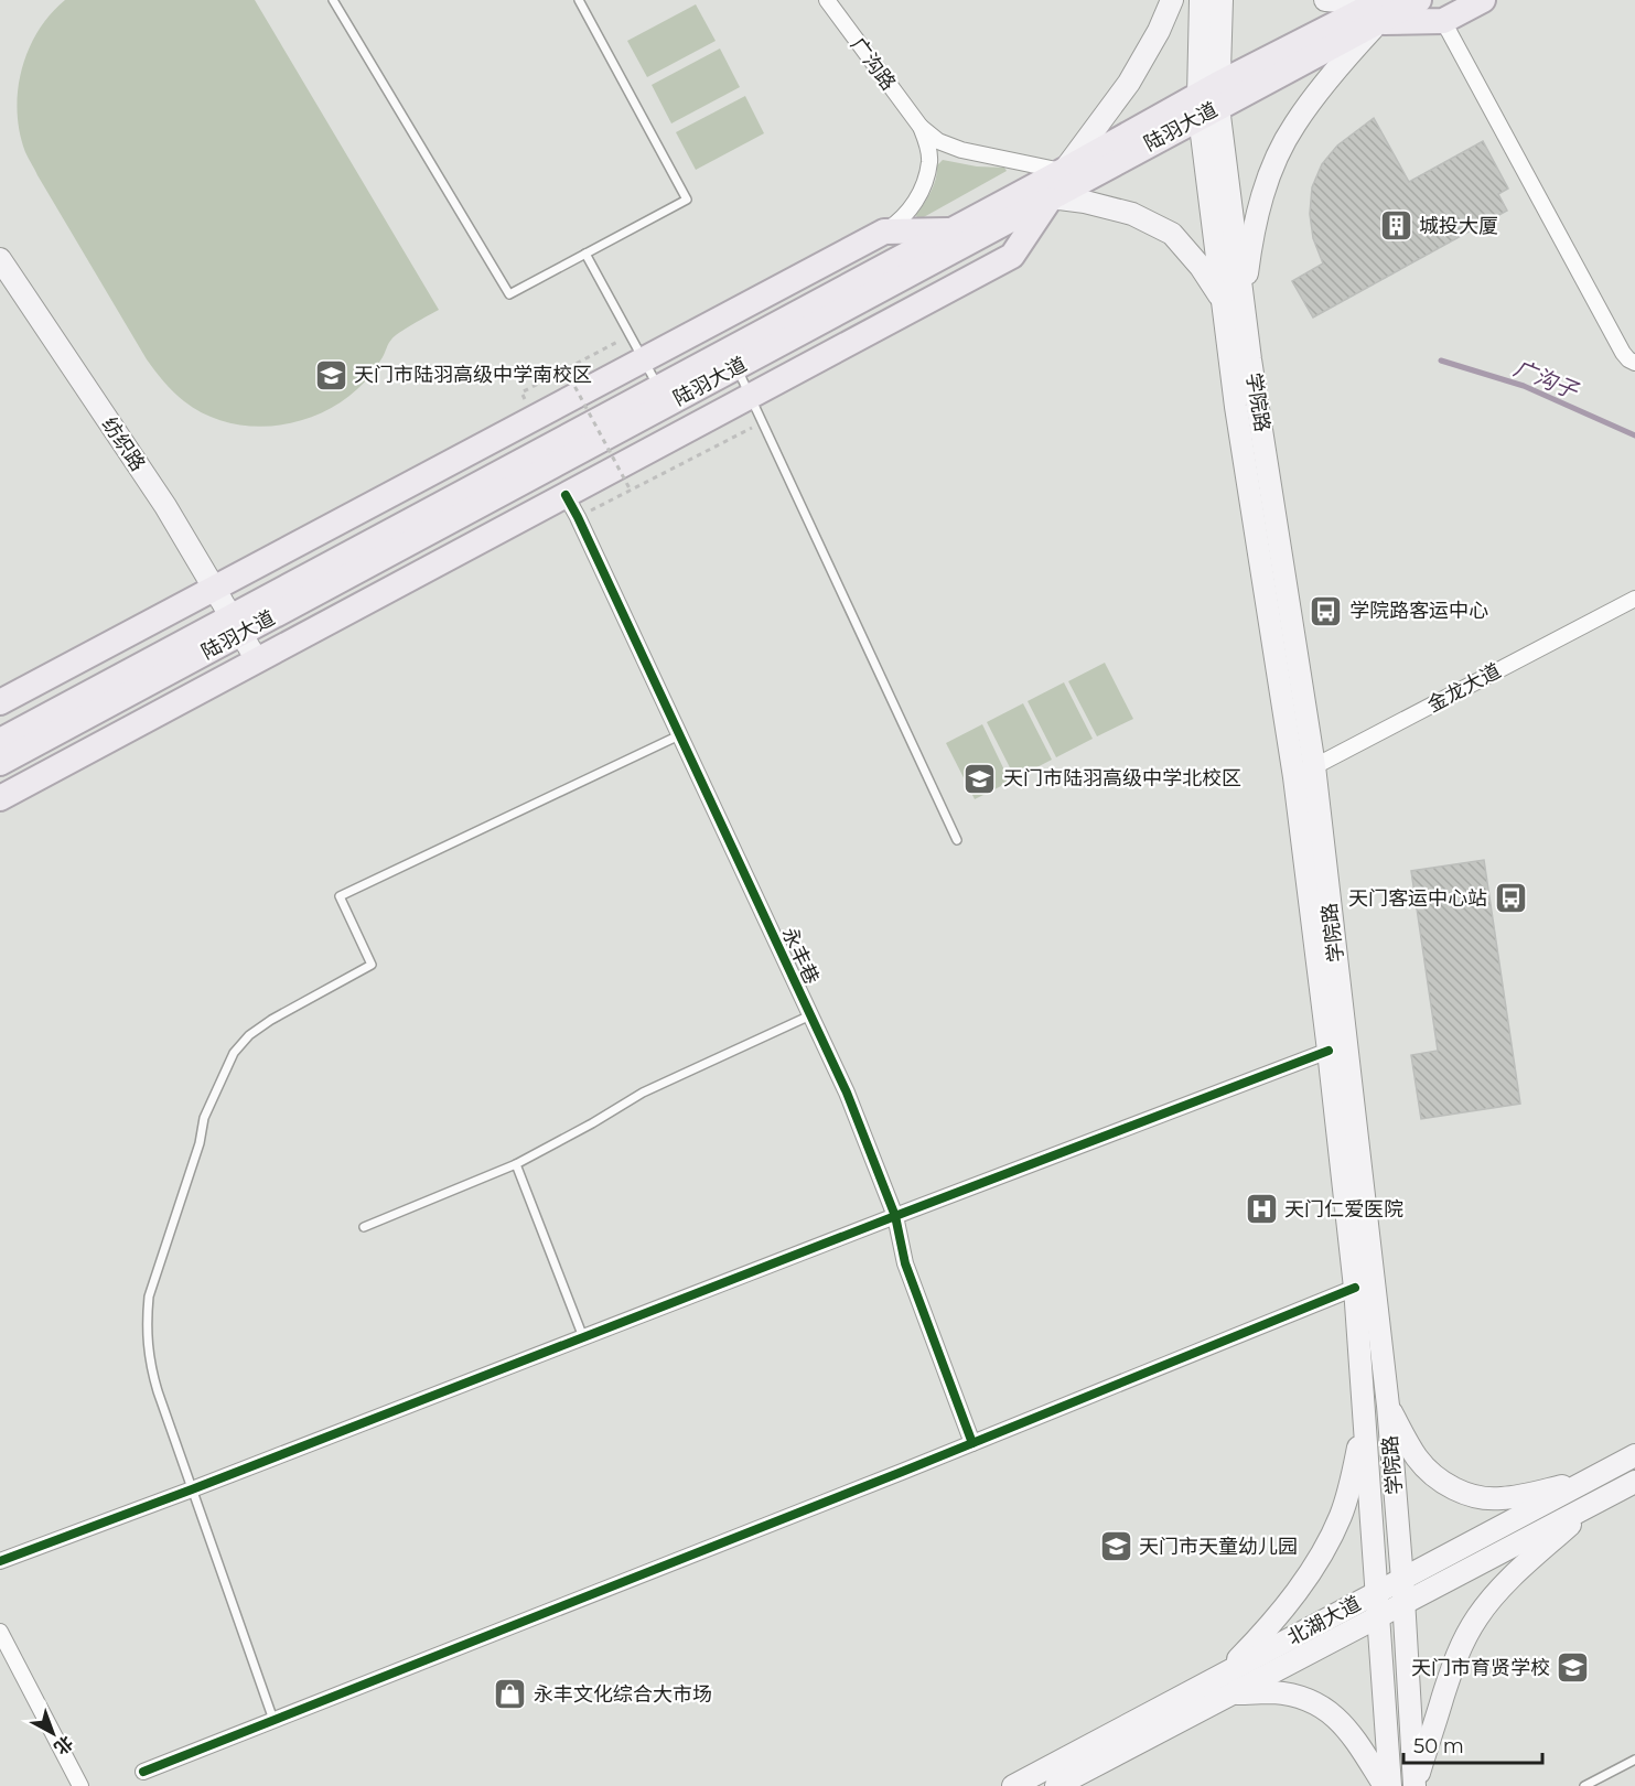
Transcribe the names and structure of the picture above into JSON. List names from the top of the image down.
{
  "streets": {
    "main road": [
      "陆羽大道",
      "学院路",
      "纺织路",
      "北湖大道"
    ],
    "street": ["广沟路", "金龙大道", "永丰巷"]
  },
  "crossings": [
    ["陆羽大道", "学院路"],
    ["陆羽大道", "纺织路"],
    ["学院路", "金龙大道"],
    ["学院路", "北湖大道"]
  ],
  "water": ["广沟子"],
  "places": {
    "building": ["城投大厦"],
    "school or university": [
      "天门市陆羽高级中学南校区",
      "天门市陆羽高级中学北校区",
      "天门市天童幼儿园",
      "天门市育贤学校"
    ],
    "bus stop": ["学院路客运中心", "天门客运中心站"],
    "hospital": ["天门仁爱医院"],
    "shop": ["永丰文化综合大市场"]
  },
  "scale_bar": "50 m",
  "north": "bottom right"
}
